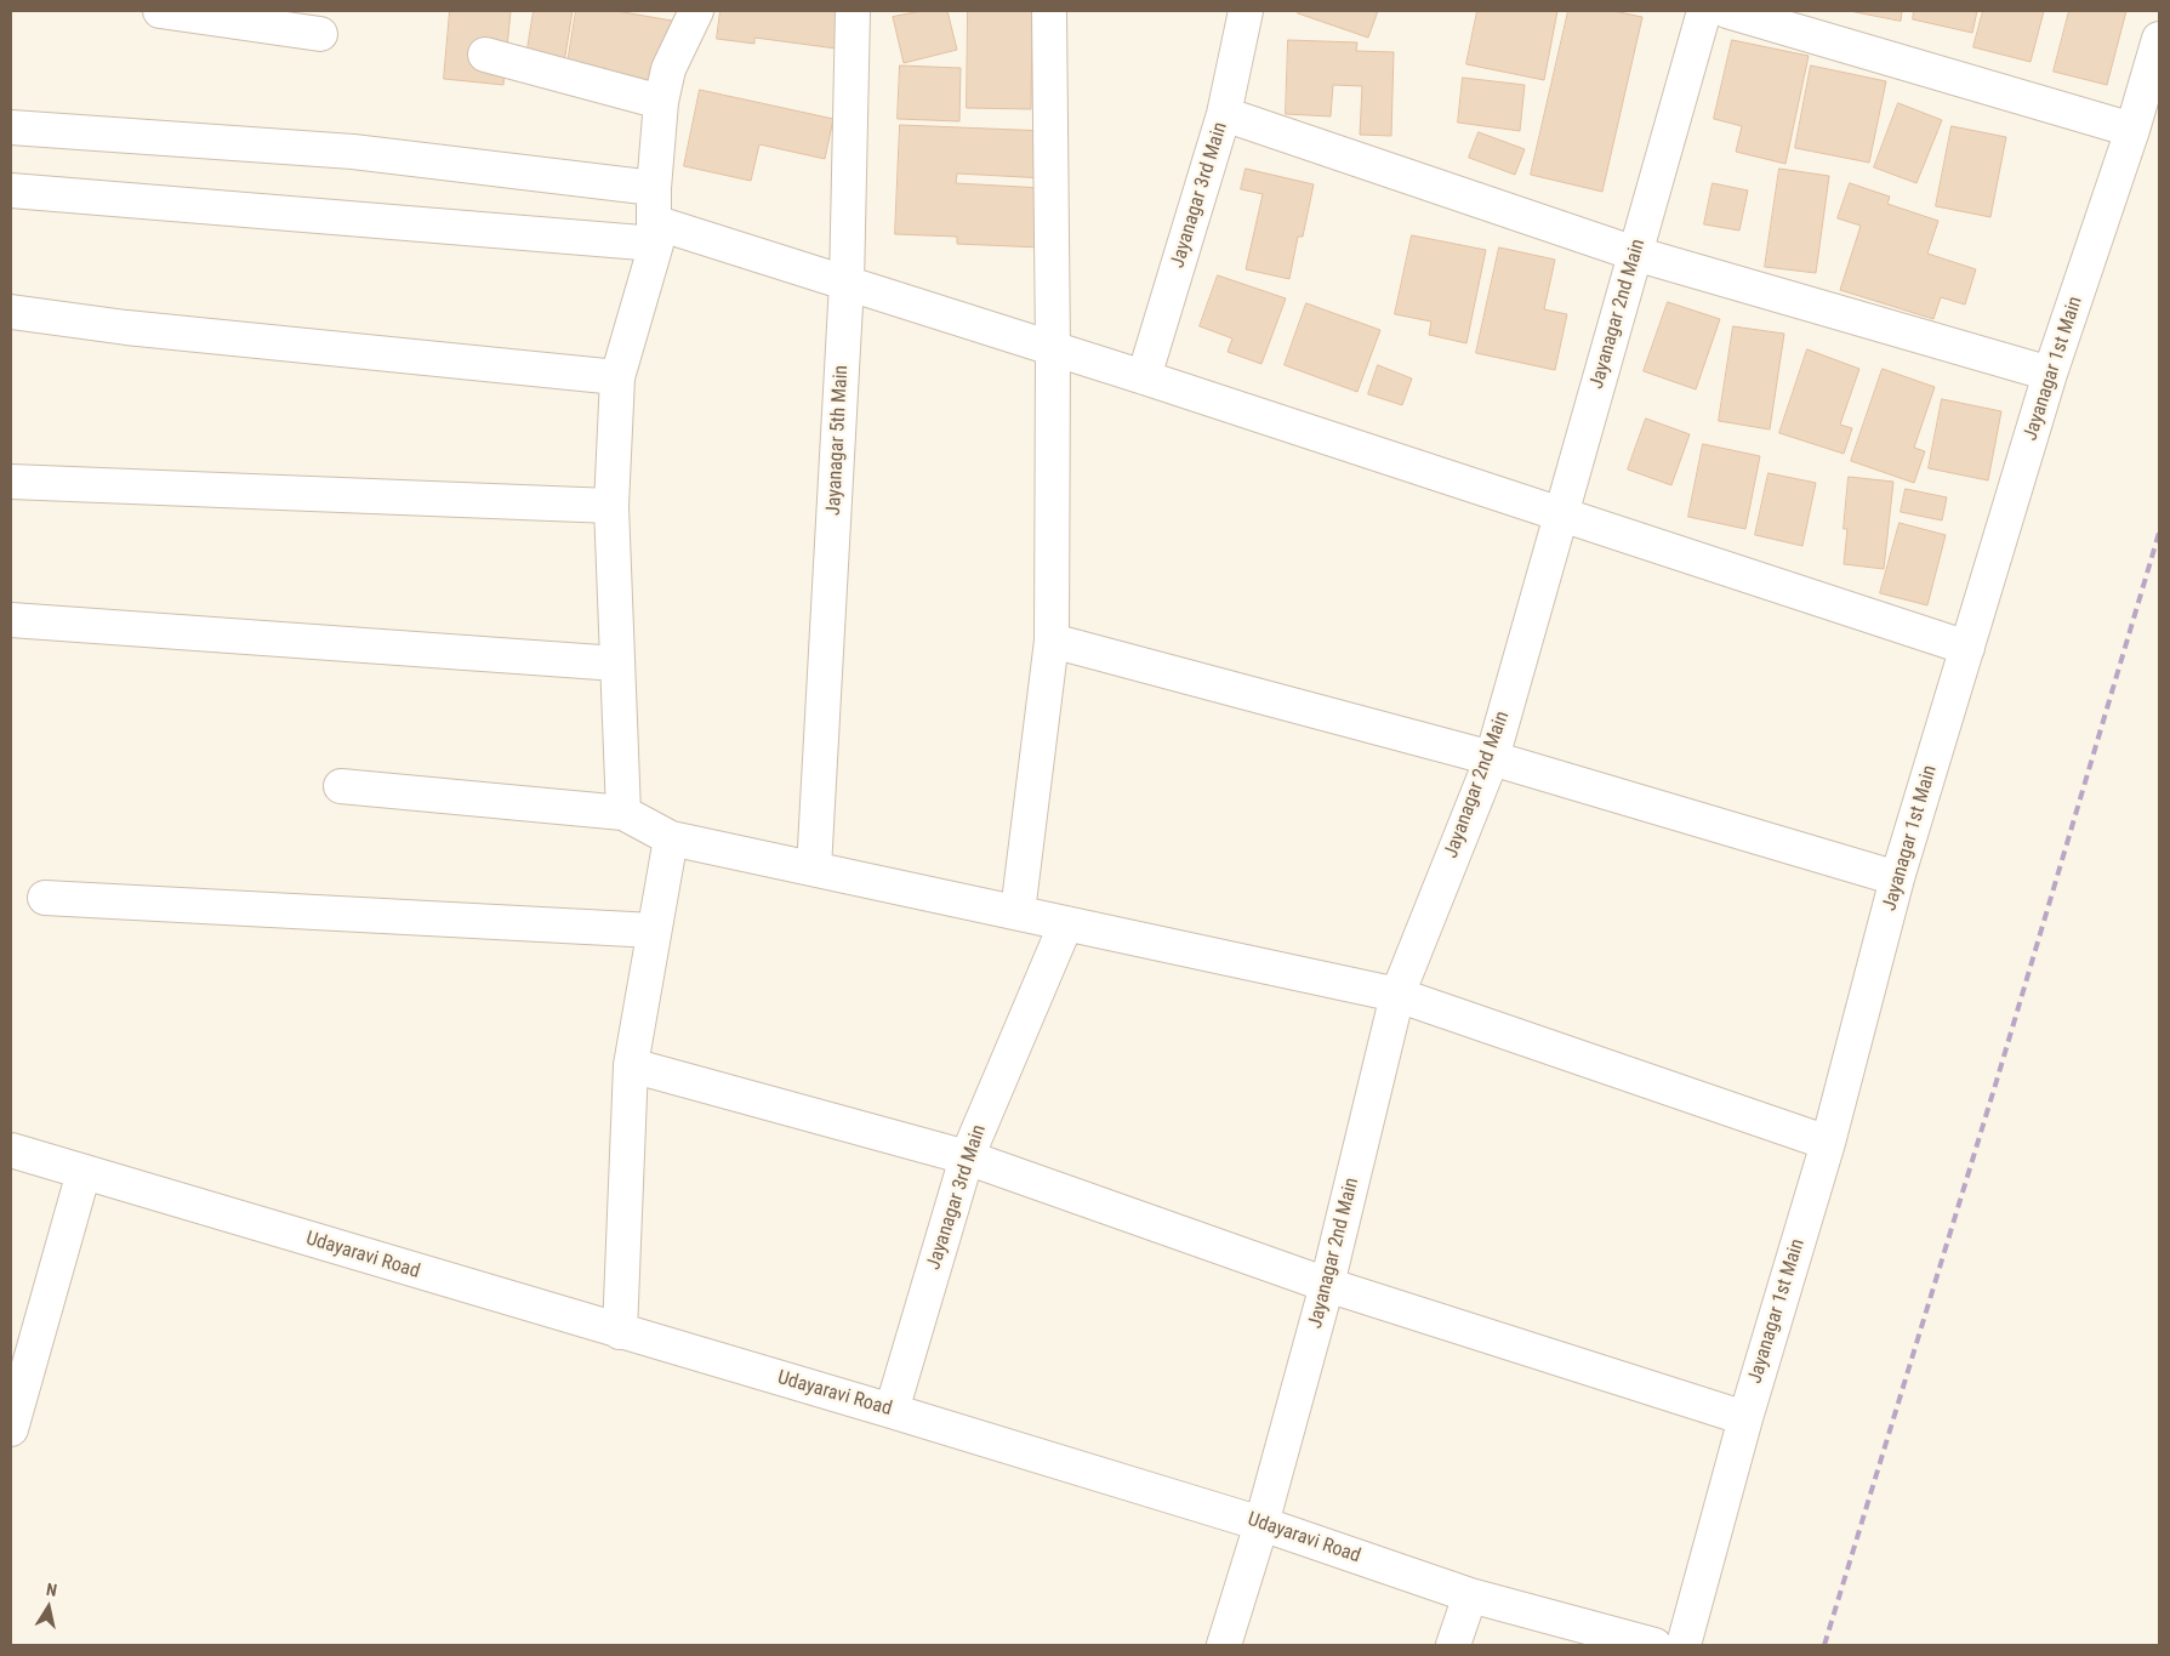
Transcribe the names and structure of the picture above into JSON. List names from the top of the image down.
{
  "streets": {
    "street": [
      "Jayanagar 3rd Main",
      "Jayanagar 2nd Main",
      "Jayanagar 1st Main",
      "Jayanagar 5th Main",
      "Udayaravi Road"
    ]
  },
  "crossings": [
    ["Jayanagar 3rd Main", "Udayaravi Road"],
    ["Jayanagar 2nd Main", "Udayaravi Road"]
  ],
  "north": "top"
}
